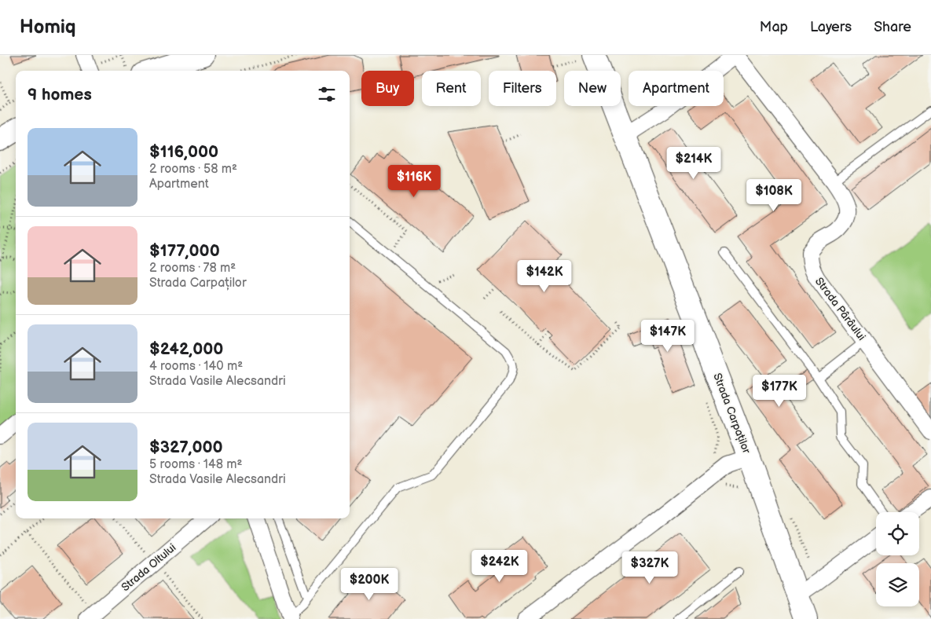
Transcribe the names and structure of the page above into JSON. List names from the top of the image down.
{
  "streets": {
    "main road": ["Strada Carpaților"],
    "street": ["Strada Pârâului", "Strada Oltului"]
  },
  "crossings": [
    ["Strada Pârâului", "Strada Carpaților"]
  ],
  "page": {
    "header": "Homiq",
    "nav": ["Map", "Layers", "Share"],
    "chip": [
      "Buy",
      "Rent",
      "Filters",
      "New",
      "Apartment"
    ],
    "heading": "9 homes",
    "list": [
      {
        "name": "$116,000",
        "note": "2 rooms · 58 m² · Apartment"
      },
      {
        "name": "$177,000",
        "note": "2 rooms · 78 m² · Strada Carpaților"
      },
      {
        "name": "$242,000",
        "note": "4 rooms · 140 m² · Strada Vasile Alecsandri"
      },
      {
        "name": "$327,000",
        "note": "5 rooms · 148 m² · Strada Vasile Alecsandri"
      }
    ],
    "price": [
      "$214K",
      "$116K",
      "$108K",
      "$142K",
      "$147K",
      "$177K",
      "$242K",
      "$327K",
      "$200K"
    ]
  }
}
